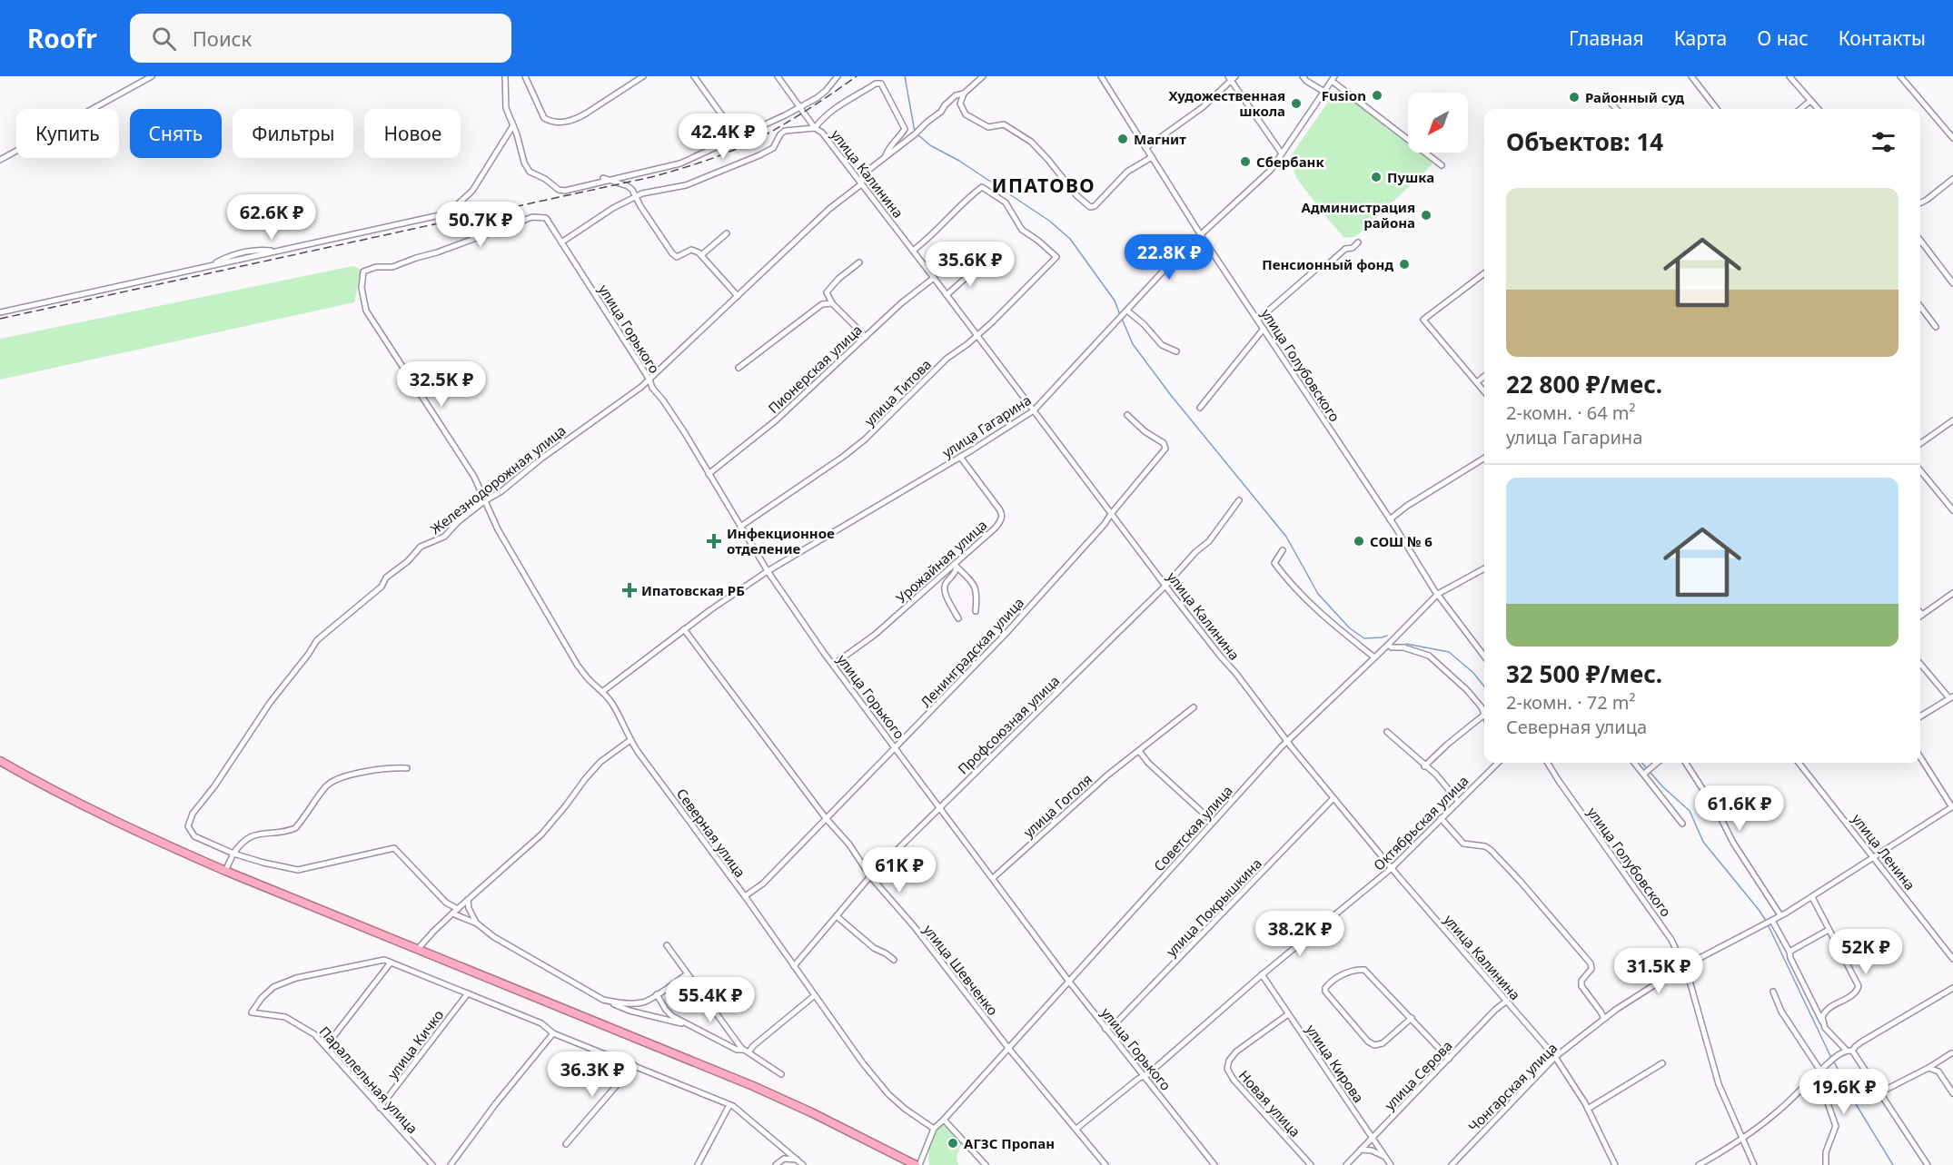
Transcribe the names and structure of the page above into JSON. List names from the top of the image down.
{
  "streets": {
    "street": [
      "улица Калинина",
      "улица Горького",
      "улица Голубовского",
      "Пионерская улица",
      "улица Титова",
      "улица Гагарина",
      "Железнодорожная улица",
      "Урожайная улица",
      "Ленинградская улица",
      "Профсоюзная улица",
      "улица Гоголя",
      "Октябрьская улица",
      "Советская улица",
      "Северная улица",
      "улица Ленина",
      "улица Покрышкина",
      "улица Шевченко",
      "улица Кичко",
      "улица Кирова",
      "улица Серова",
      "Параллельная улица",
      "Чонгарская улица",
      "Новая улица"
    ]
  },
  "crossings": [
    ["улица Калинина", "Пионерская улица"],
    ["улица Калинина", "улица Титова"],
    ["улица Калинина", "улица Гагарина"],
    ["улица Калинина", "Железнодорожная улица"],
    ["улица Калинина", "Ленинградская улица"],
    ["улица Калинина", "Профсоюзная улица"],
    ["улица Калинина", "Октябрьская улица"],
    ["улица Калинина", "Советская улица"],
    ["улица Калинина", "улица Покрышкина"],
    ["улица Калинина", "улица Серова"],
    ["улица Калинина", "Чонгарская улица"],
    ["улица Горького", "Пионерская улица"],
    ["улица Горького", "улица Титова"],
    ["улица Горького", "улица Гагарина"],
    ["улица Горького", "Железнодорожная улица"],
    ["улица Горького", "Урожайная улица"],
    ["улица Горького", "Ленинградская улица"],
    ["улица Горького", "Профсоюзная улица"],
    ["улица Горького", "улица Гоголя"],
    ["улица Горького", "Октябрьская улица"],
    ["улица Горького", "Советская улица"],
    ["улица Горького", "Северная улица"],
    ["улица Горького", "улица Покрышкина"],
    ["улица Голубовского", "улица Гагарина"],
    ["улица Голубовского", "Советская улица"],
    ["улица Голубовского", "Чонгарская улица"],
    ["улица Гагарина", "Урожайная улица"],
    ["улица Гагарина", "Северная улица"],
    ["улица Гагарина", "улица Шевченко"],
    ["Железнодорожная улица", "Северная улица"],
    ["Ленинградская улица", "Северная улица"],
    ["Ленинградская улица", "улица Шевченко"],
    ["Профсоюзная улица", "Северная улица"],
    ["Профсоюзная улица", "улица Шевченко"],
    ["Октябрьская улица", "улица Шевченко"],
    ["Октябрьская улица", "улица Кирова"],
    ["Советская улица", "Северная улица"],
    ["Советская улица", "улица Шевченко"],
    ["улица Кичко", "Параллельная улица"],
    ["улица Кирова", "улица Серова"],
    ["улица Кирова", "Новая улица"]
  ],
  "districts": ["ИПАТОВО"],
  "places": {
    "other": [
      "Fusion",
      "Районный суд",
      "Художественная школа",
      "Магнит",
      "Сбербанк",
      "Пушка",
      "Администрация района",
      "Пенсионный фонд",
      "СОШ № 6",
      "АГЗС Пропан"
    ],
    "health": ["Инфекционное отделение", "Ипатовская РБ"]
  },
  "north": "bottom left",
  "page": {
    "header": "Roofr",
    "search": "Поиск",
    "nav": [
      "Главная",
      "Карта",
      "О нас",
      "Контакты"
    ],
    "chip": [
      "Купить",
      "Снять",
      "Фильтры",
      "Новое"
    ],
    "heading": "Объектов: 14",
    "price": [
      "42.4K ₽",
      "62.6K ₽",
      "50.7K ₽",
      "22.8K ₽",
      "35.6K ₽",
      "32.5K ₽",
      "61.6K ₽",
      "61K ₽",
      "38.2K ₽",
      "52K ₽",
      "31.5K ₽",
      "55.4K ₽",
      "36.3K ₽",
      "19.6K ₽"
    ],
    "list": [
      {
        "name": "22 800 ₽/мес.",
        "note": "2-комн. · 64 m² · улица Гагарина"
      },
      {
        "name": "32 500 ₽/мес.",
        "note": "2-комн. · 72 m² · Северная улица"
      }
    ]
  }
}
